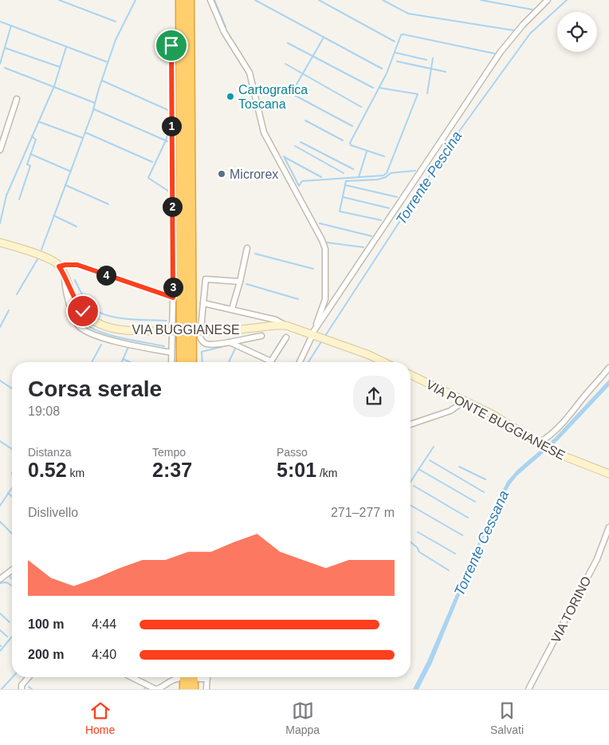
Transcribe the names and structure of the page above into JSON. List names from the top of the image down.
{
  "streets": {
    "main road": ["VIA BUGGIANESE", "VIA PONTE BUGGIANESE"],
    "street": ["VIA TORINO"]
  },
  "water": ["Torrente Pescina", "Torrente Cessana"],
  "places": ["Cartografica Toscana", "Microrex"],
  "page": {
    "pins": [
      "1",
      "2",
      "4",
      "3"
    ],
    "heading": ["Corsa serale", "19:08"],
    "stats": [
      ["Distanza", "0.52 km"],
      ["Tempo", "2:37"],
      ["Passo", "5:01 /km"]
    ],
    "chart": ["Dislivello", "271–277 m"],
    "list": [
      {
        "name": "100 m",
        "note": "4:44"
      },
      {
        "name": "200 m",
        "note": "4:40"
      }
    ],
    "tabs": ["Home", "Mappa", "Salvati"]
  }
}
